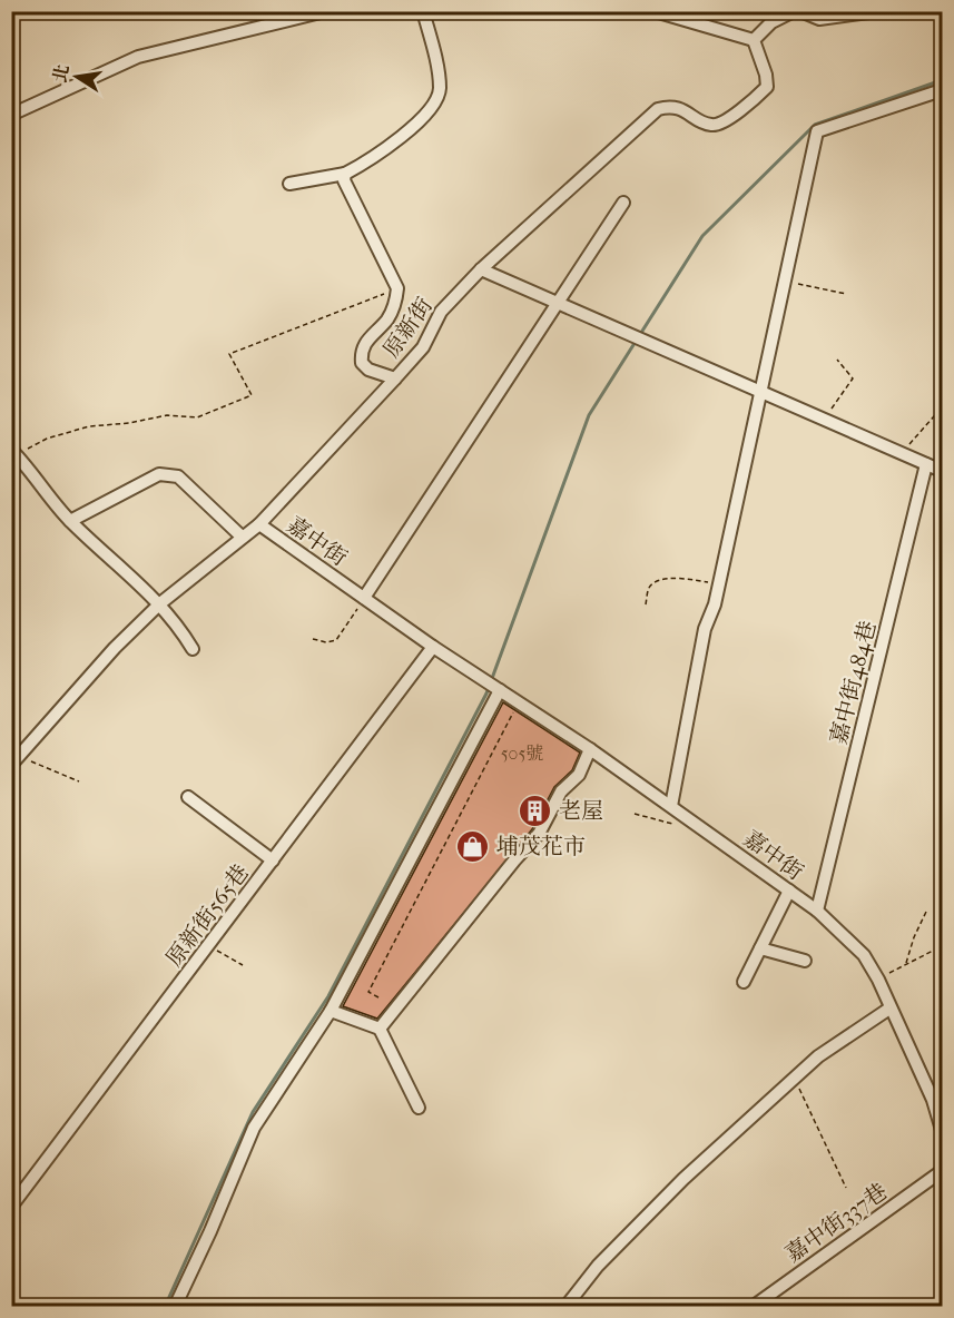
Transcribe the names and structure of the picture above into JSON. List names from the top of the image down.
{
  "streets": {
    "street": [
      "原新街",
      "嘉中街",
      "嘉中街484巷",
      "原新街565巷",
      "嘉中街337巷"
    ]
  },
  "crossings": [
    ["原新街", "嘉中街"],
    ["嘉中街", "嘉中街484巷"],
    ["嘉中街", "原新街565巷"]
  ],
  "places": {
    "building": ["老屋"],
    "shop": ["埔茂花市"]
  },
  "house_numbers": ["505號"],
  "north": "left"
}
